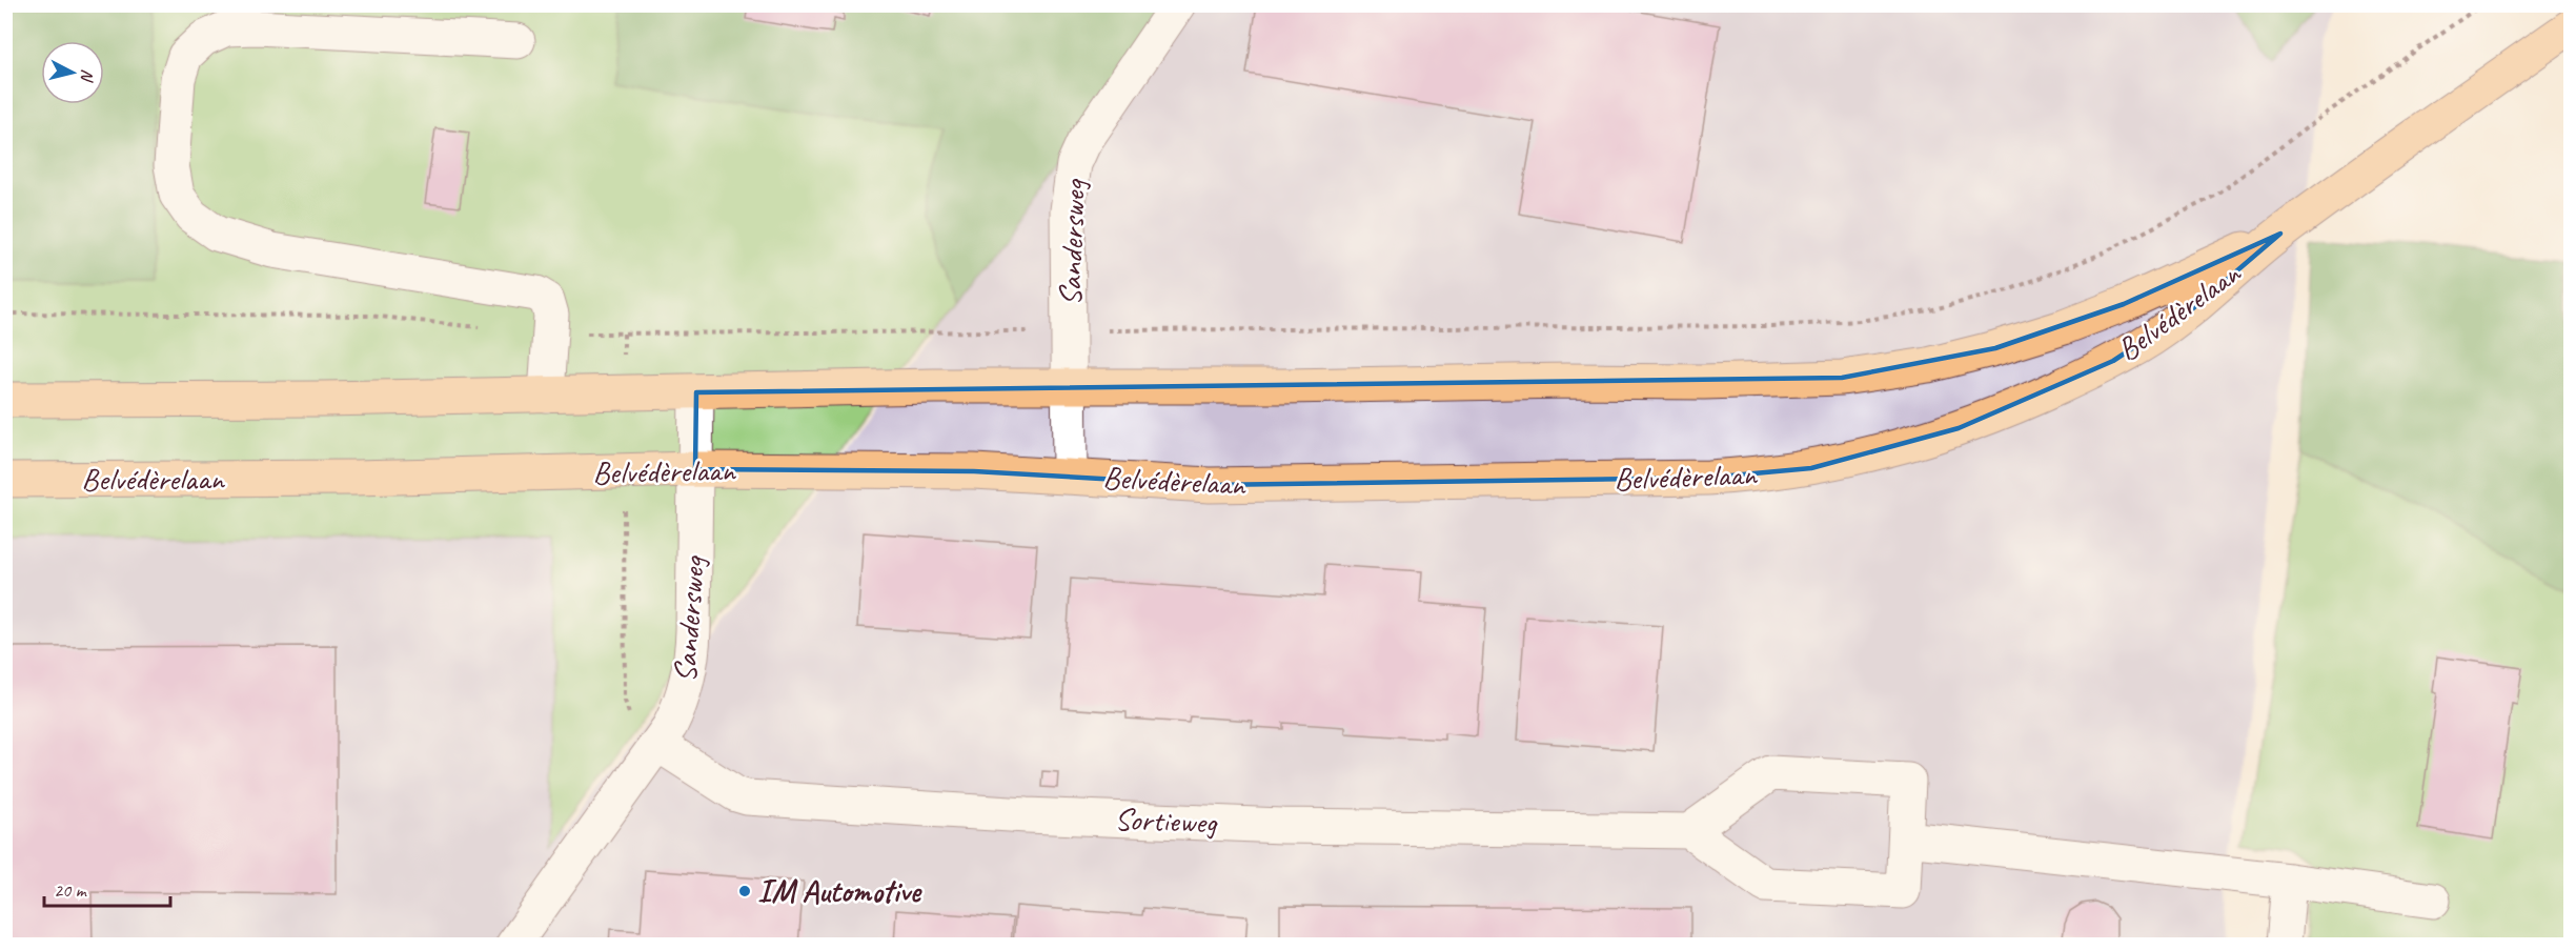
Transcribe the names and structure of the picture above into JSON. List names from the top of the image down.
{
  "streets": {
    "main road": ["Belvédèrelaan"],
    "street": ["Sandersweg", "Sortieweg"]
  },
  "crossings": [
    ["Sandersweg", "Belvédèrelaan"],
    ["Sandersweg", "Sortieweg"]
  ],
  "places": ["IM Automotive"],
  "scale_bar": "20 m",
  "north": "right"
}
